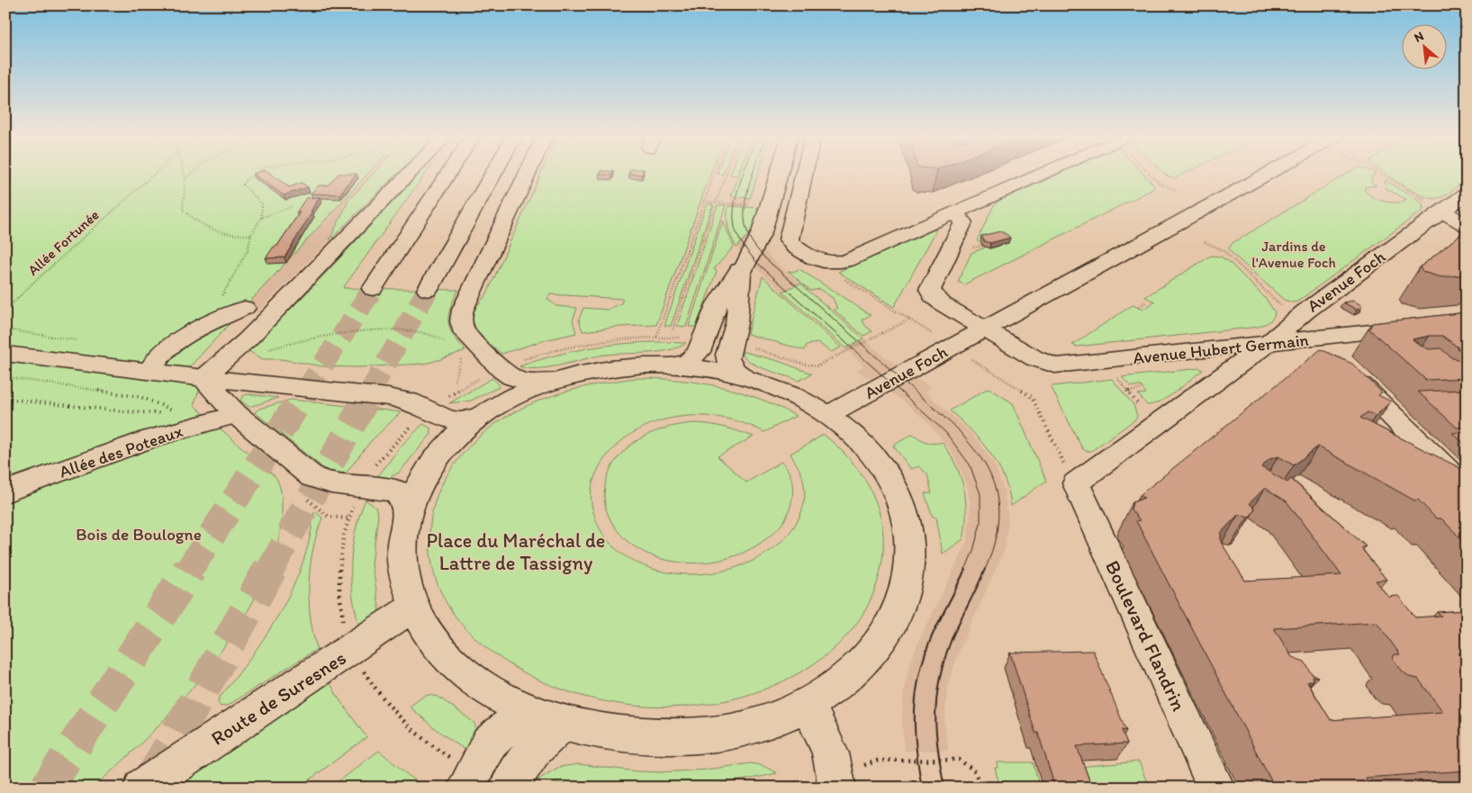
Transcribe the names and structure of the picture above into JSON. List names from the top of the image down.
{
  "streets": {
    "main road": [
      "Avenue Foch",
      "Avenue Hubert Germain",
      "Allée des Poteaux",
      "Boulevard Flandrin",
      "Route de Suresnes"
    ],
    "path": ["Allée Fortunée"]
  },
  "crossings": [
    ["Avenue Foch", "Avenue Hubert Germain"],
    ["Avenue Foch", "Boulevard Flandrin"]
  ],
  "parks": ["Jardins de l'Avenue Foch", "Bois de Boulogne", "Place du Maréchal de Lattre de Tassigny"],
  "north": "top left"
}
